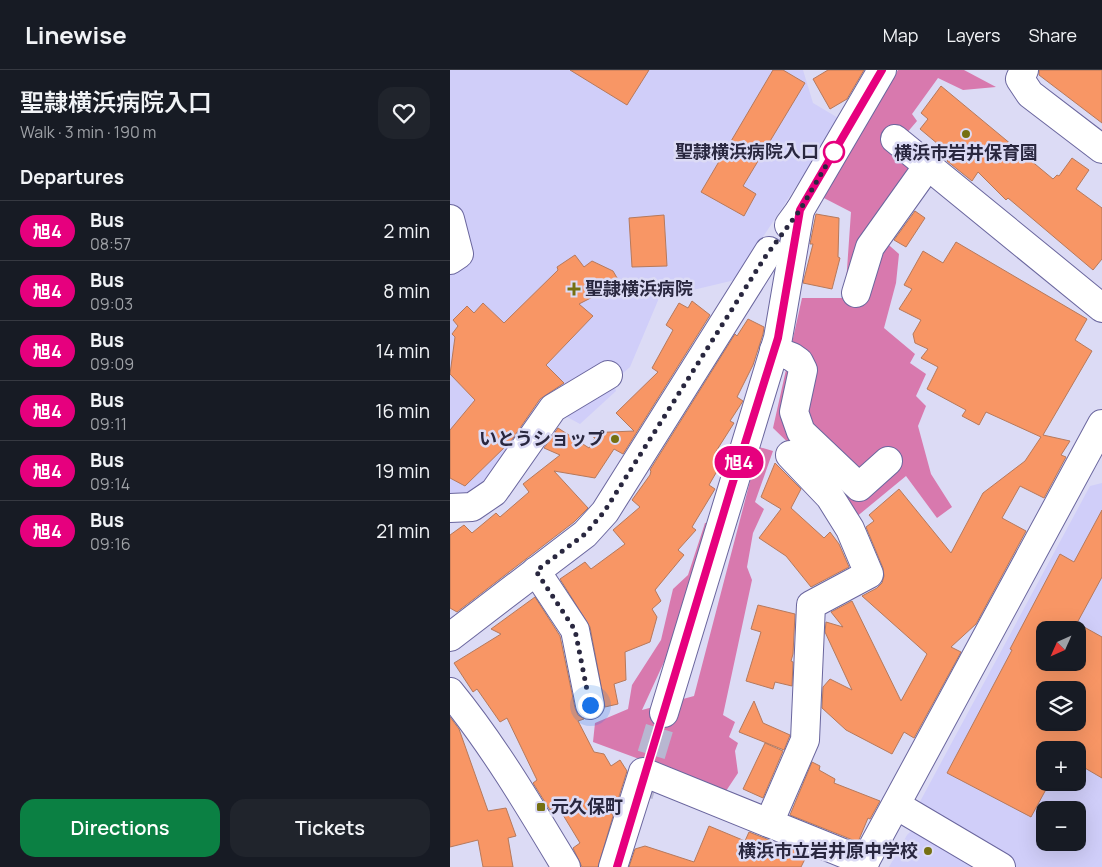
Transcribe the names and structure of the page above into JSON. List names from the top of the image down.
{
  "places": {
    "other": [
      "横浜市岩井保育園",
      "聖隷横浜病院入口",
      "いとうショップ",
      "横浜市立岩井原中学校"
    ],
    "health": ["聖隷横浜病院"],
    "transit": ["元久保町"]
  },
  "lines": ["bus line 旭4"],
  "north": "bottom left",
  "page": {
    "header": "Linewise",
    "nav": ["Map", "Layers", "Share"],
    "heading": [
      ["聖隷横浜病院入口", "Walk · 3 min · 190 m"],
      "Departures"
    ],
    "on_map": "旭4",
    "list": [
      {
        "mark": "旭4",
        "name": "Bus",
        "note": "08:57",
        "value": "2 min"
      },
      {
        "mark": "旭4",
        "name": "Bus",
        "note": "09:03",
        "value": "8 min"
      },
      {
        "mark": "旭4",
        "name": "Bus",
        "note": "09:09",
        "value": "14 min"
      },
      {
        "mark": "旭4",
        "name": "Bus",
        "note": "09:11",
        "value": "16 min"
      },
      {
        "mark": "旭4",
        "name": "Bus",
        "note": "09:14",
        "value": "19 min"
      },
      {
        "mark": "旭4",
        "name": "Bus",
        "note": "09:16",
        "value": "21 min"
      }
    ],
    "map_buttons": ["+", "−"],
    "buttons": ["Directions", "Tickets"]
  }
}
